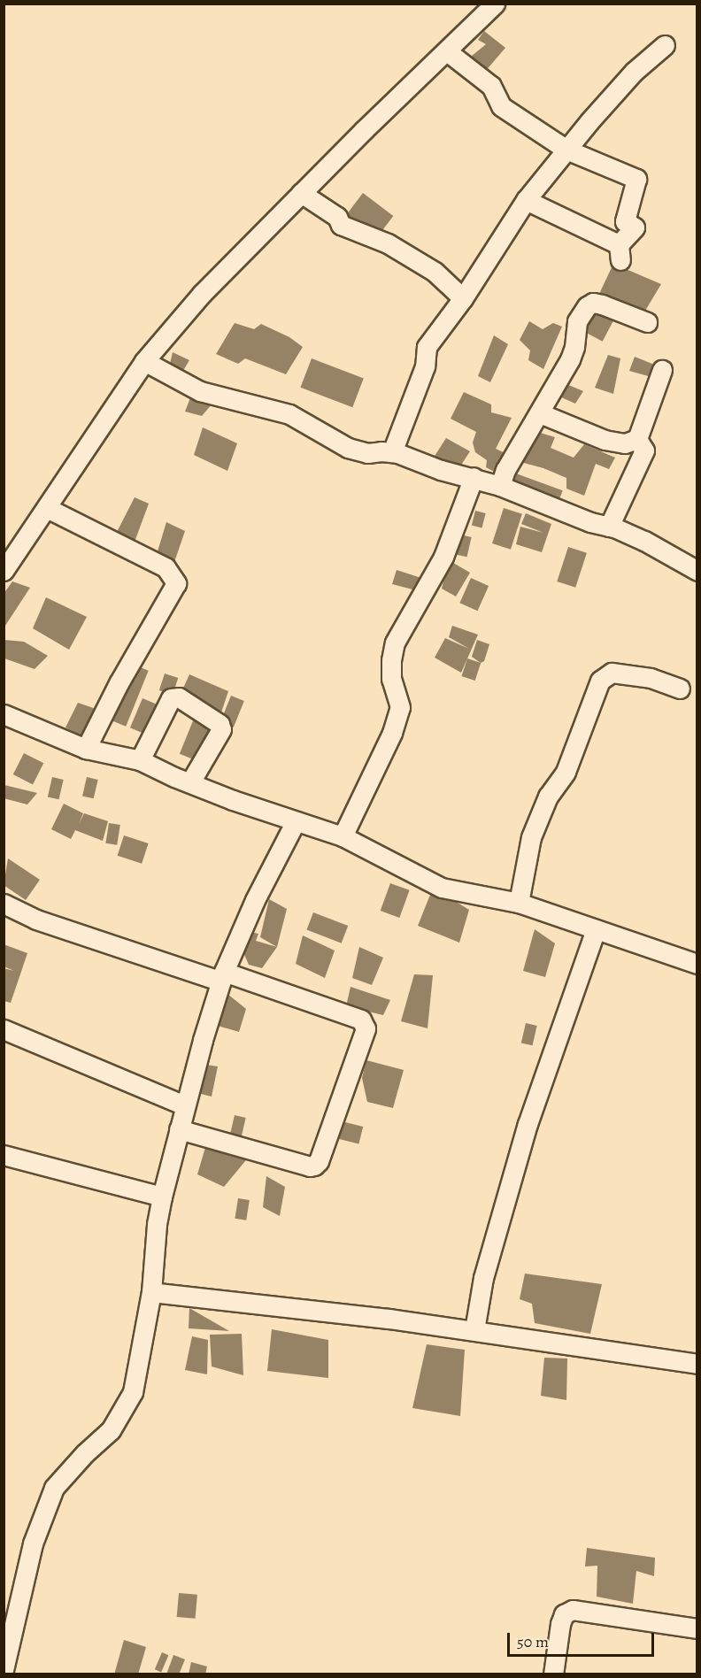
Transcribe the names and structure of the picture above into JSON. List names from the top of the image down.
{
  "scale_bar": "50 m"
}
